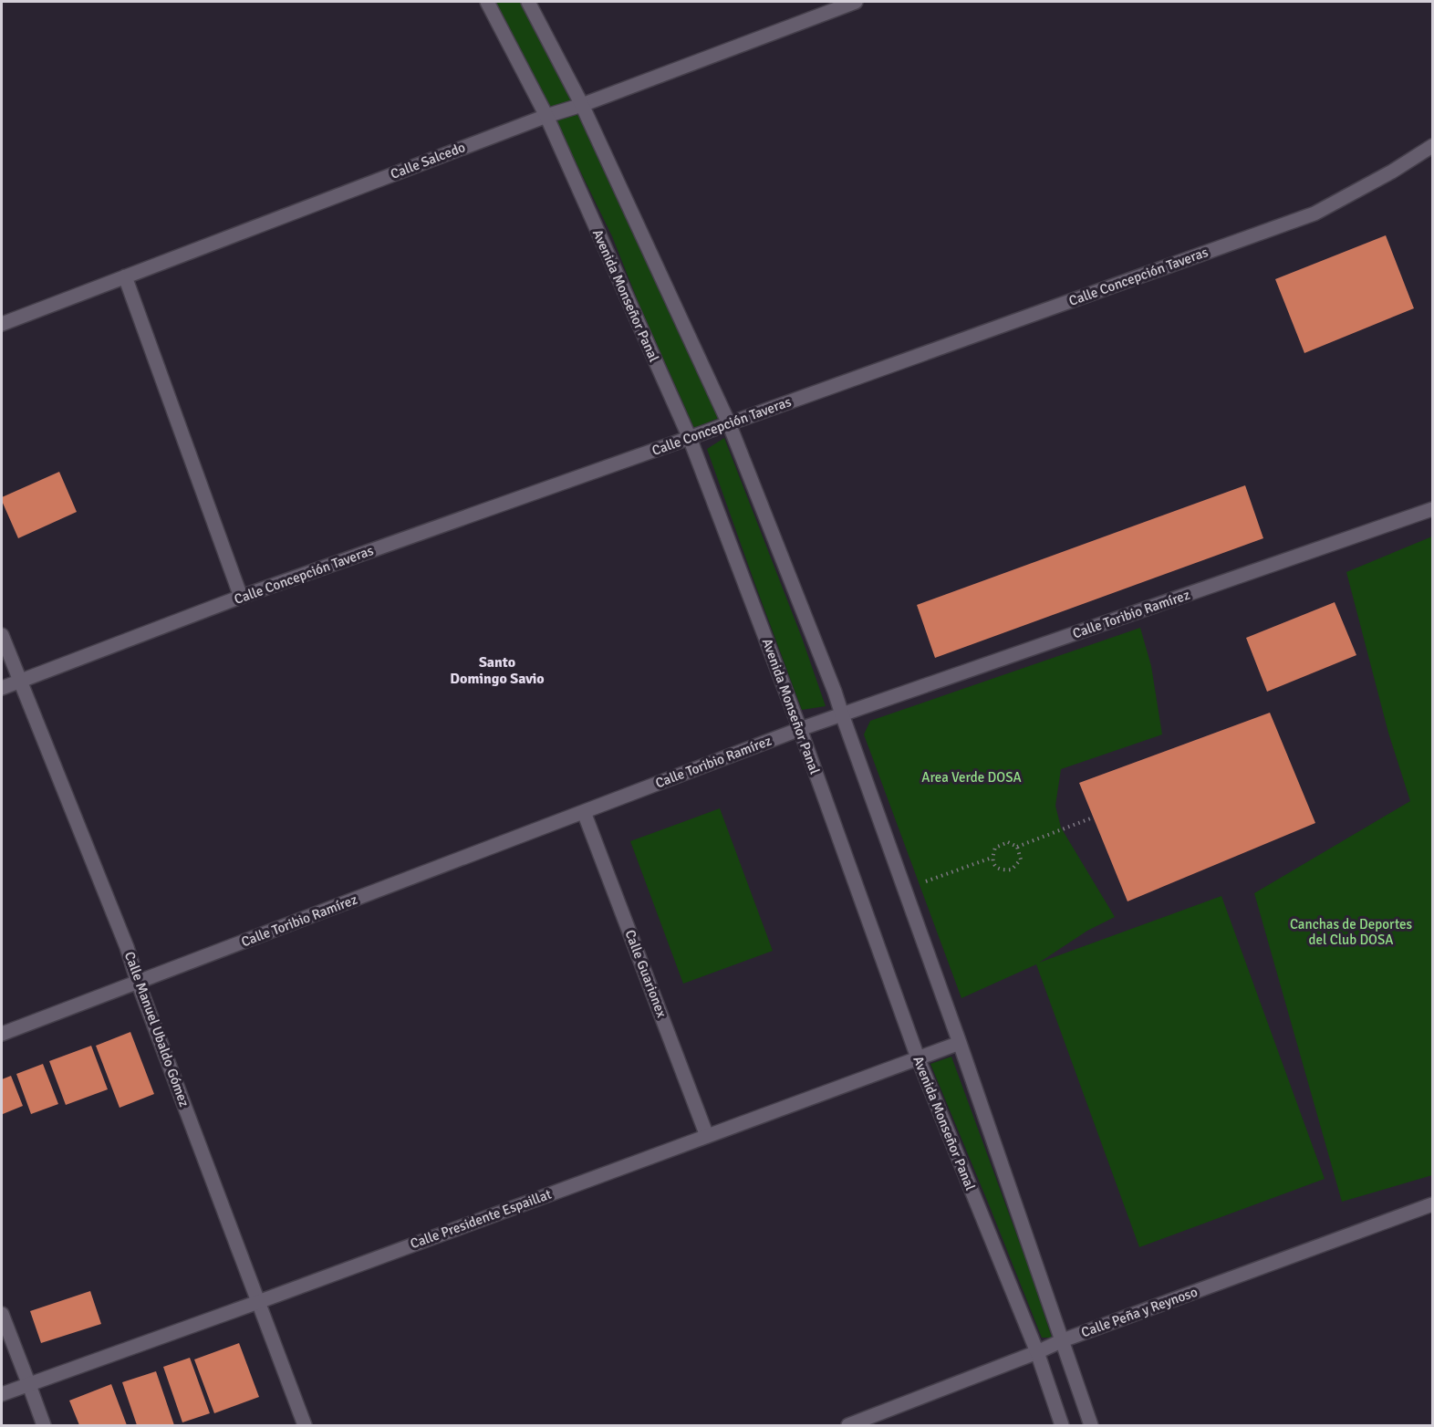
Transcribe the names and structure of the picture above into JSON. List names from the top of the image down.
{
  "streets": {
    "street": [
      "Calle Salcedo",
      "Calle Concepción Taveras",
      "Avenida Monseñor Panal",
      "Calle Toribio Ramírez",
      "Calle Guarionex",
      "Calle Manuel Ubaldo Gómez",
      "Calle Presidente Espaillat",
      "Calle Peña y Reynoso"
    ]
  },
  "crossings": [
    ["Calle Salcedo", "Avenida Monseñor Panal"],
    ["Calle Concepción Taveras", "Avenida Monseñor Panal"],
    ["Calle Concepción Taveras", "Calle Manuel Ubaldo Gómez"],
    ["Avenida Monseñor Panal", "Calle Toribio Ramírez"],
    ["Avenida Monseñor Panal", "Calle Presidente Espaillat"],
    ["Avenida Monseñor Panal", "Calle Peña y Reynoso"],
    ["Calle Toribio Ramírez", "Calle Guarionex"],
    ["Calle Toribio Ramírez", "Calle Manuel Ubaldo Gómez"],
    ["Calle Guarionex", "Calle Presidente Espaillat"],
    ["Calle Manuel Ubaldo Gómez", "Calle Presidente Espaillat"]
  ],
  "districts": ["Santo Domingo Savio"],
  "parks": ["Area Verde DOSA", "Canchas de Deportes del Club DOSA"]
}
